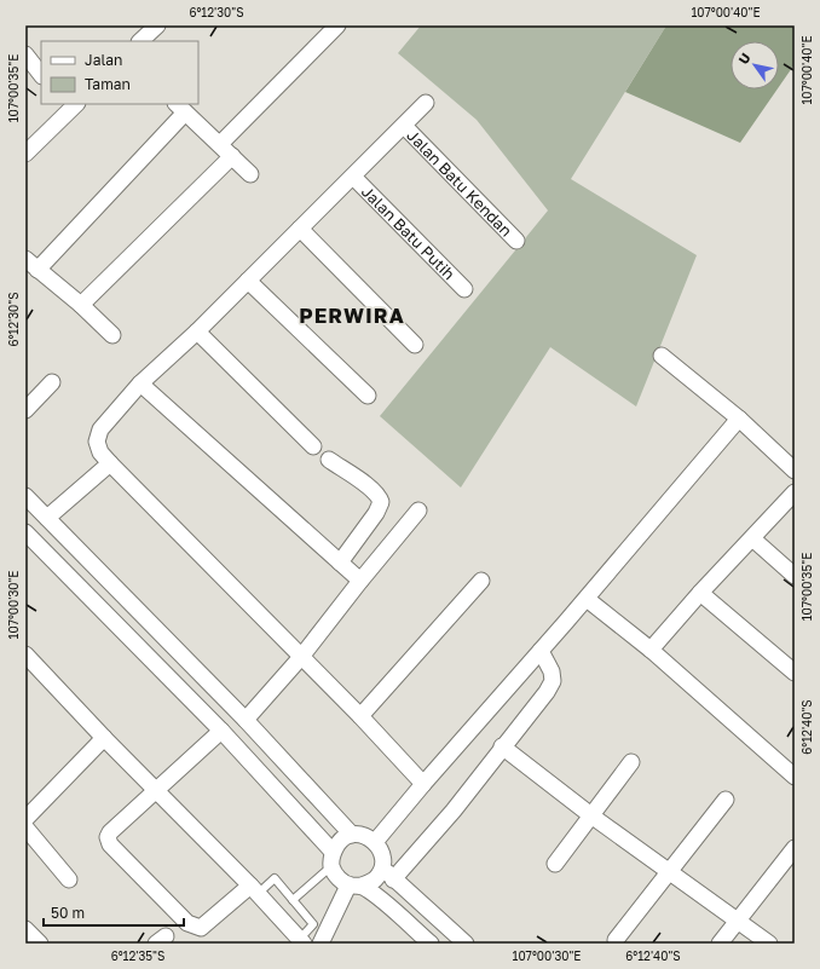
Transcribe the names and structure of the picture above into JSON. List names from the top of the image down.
{
  "streets": {
    "street": ["Jalan Batu Kendan", "Jalan Batu Putih"]
  },
  "districts": ["PERWIRA"],
  "legend": ["Jalan", "Taman"],
  "scale_bar": "50 m",
  "north": "top left",
  "coordinates": [
    "6°12'30\"S",
    "107°00'40\"E",
    "107°00'35\"E",
    "107°00'30\"E",
    "6°12'40\"S",
    "6°12'35\"S"
  ]
}
